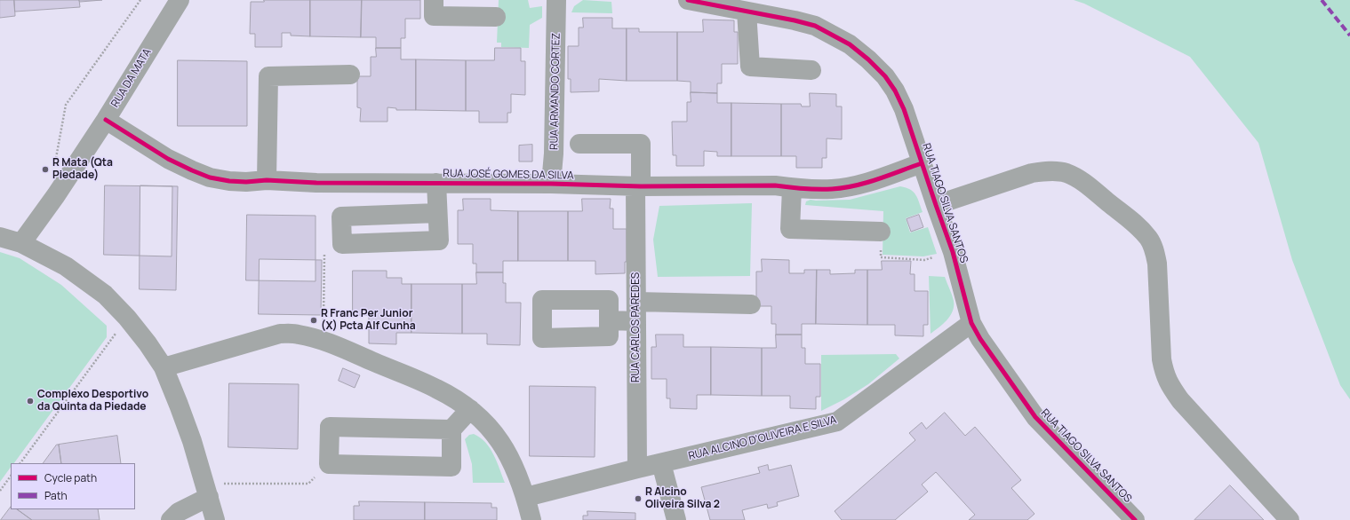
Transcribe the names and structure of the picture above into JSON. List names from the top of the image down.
{
  "streets": {
    "street": [
      "RUA DA MATA",
      "RUA ARMANDO CORTEZ",
      "RUA JOSÉ GOMES DA SILVA",
      "RUA TIAGO SILVA SANTOS",
      "RUA CARLOS PAREDES",
      "RUA ALCINO D'OLIVEIRA E SILVA"
    ]
  },
  "crossings": [
    ["RUA DA MATA", "RUA JOSÉ GOMES DA SILVA"],
    ["RUA ARMANDO CORTEZ", "RUA JOSÉ GOMES DA SILVA"],
    ["RUA JOSÉ GOMES DA SILVA", "RUA TIAGO SILVA SANTOS"],
    ["RUA JOSÉ GOMES DA SILVA", "RUA CARLOS PAREDES"],
    ["RUA TIAGO SILVA SANTOS", "RUA ALCINO D'OLIVEIRA E SILVA"],
    ["RUA CARLOS PAREDES", "RUA ALCINO D'OLIVEIRA E SILVA"]
  ],
  "places": [
    "R Mata (Qta Piedade)",
    "R Franc Per Junior (X) Pcta Alf Cunha",
    "Complexo Desportivo da Quinta da Piedade",
    "R Alcino Oliveira Silva 2"
  ],
  "legend": ["Cycle path", "Path"]
}
